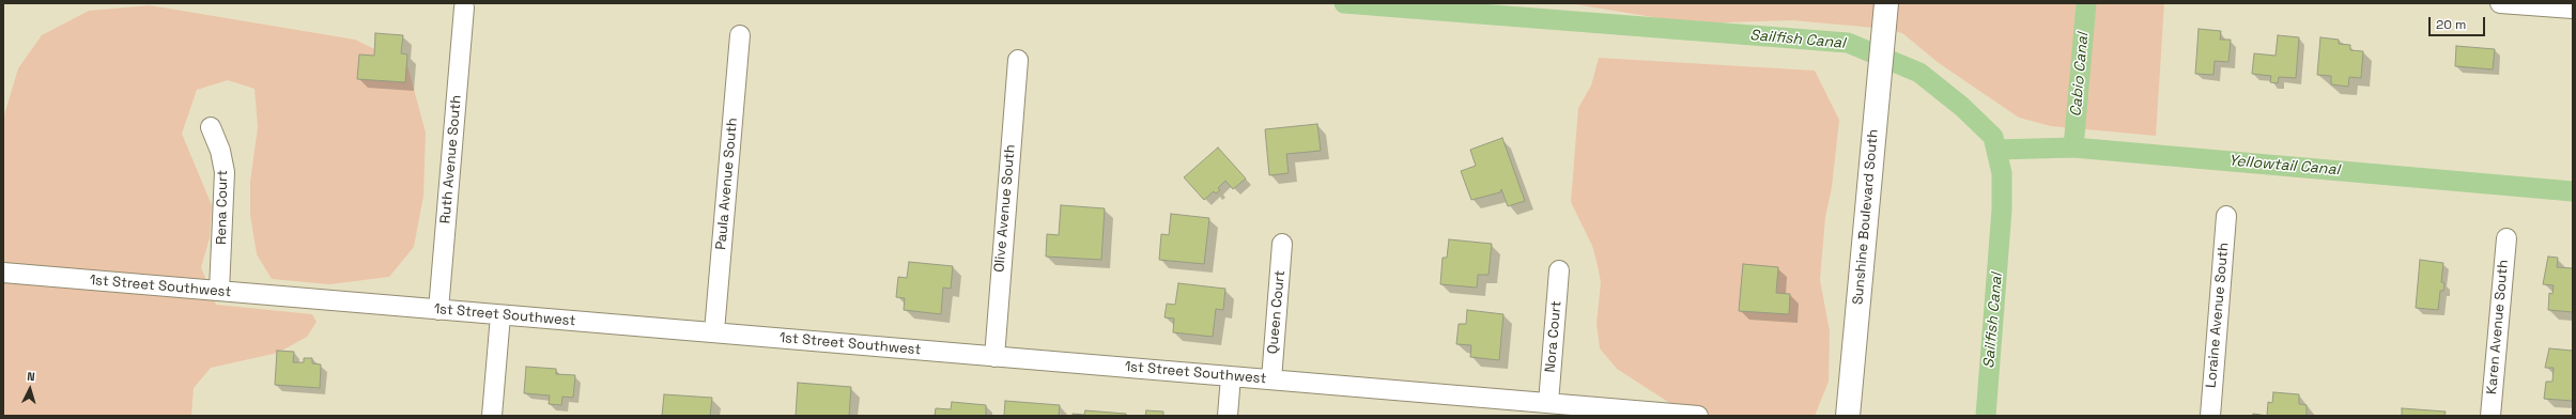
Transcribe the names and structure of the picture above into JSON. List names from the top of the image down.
{
  "streets": {
    "street": [
      "Ruth Avenue South",
      "Paula Avenue South",
      "Rena Court",
      "Olive Avenue South",
      "Sunshine Boulevard South",
      "1st Street Southwest",
      "Queen Court",
      "Loraine Avenue South",
      "Karen Avenue South",
      "Nora Court"
    ]
  },
  "crossings": [
    ["Ruth Avenue South", "1st Street Southwest"],
    ["Paula Avenue South", "1st Street Southwest"],
    ["Rena Court", "1st Street Southwest"],
    ["Olive Avenue South", "1st Street Southwest"],
    ["1st Street Southwest", "Queen Court"],
    ["1st Street Southwest", "Nora Court"]
  ],
  "water": ["Sailfish Canal", "Cabio Canal", "Yellowtail Canal"],
  "scale_bar": "20 m",
  "north": "top"
}
